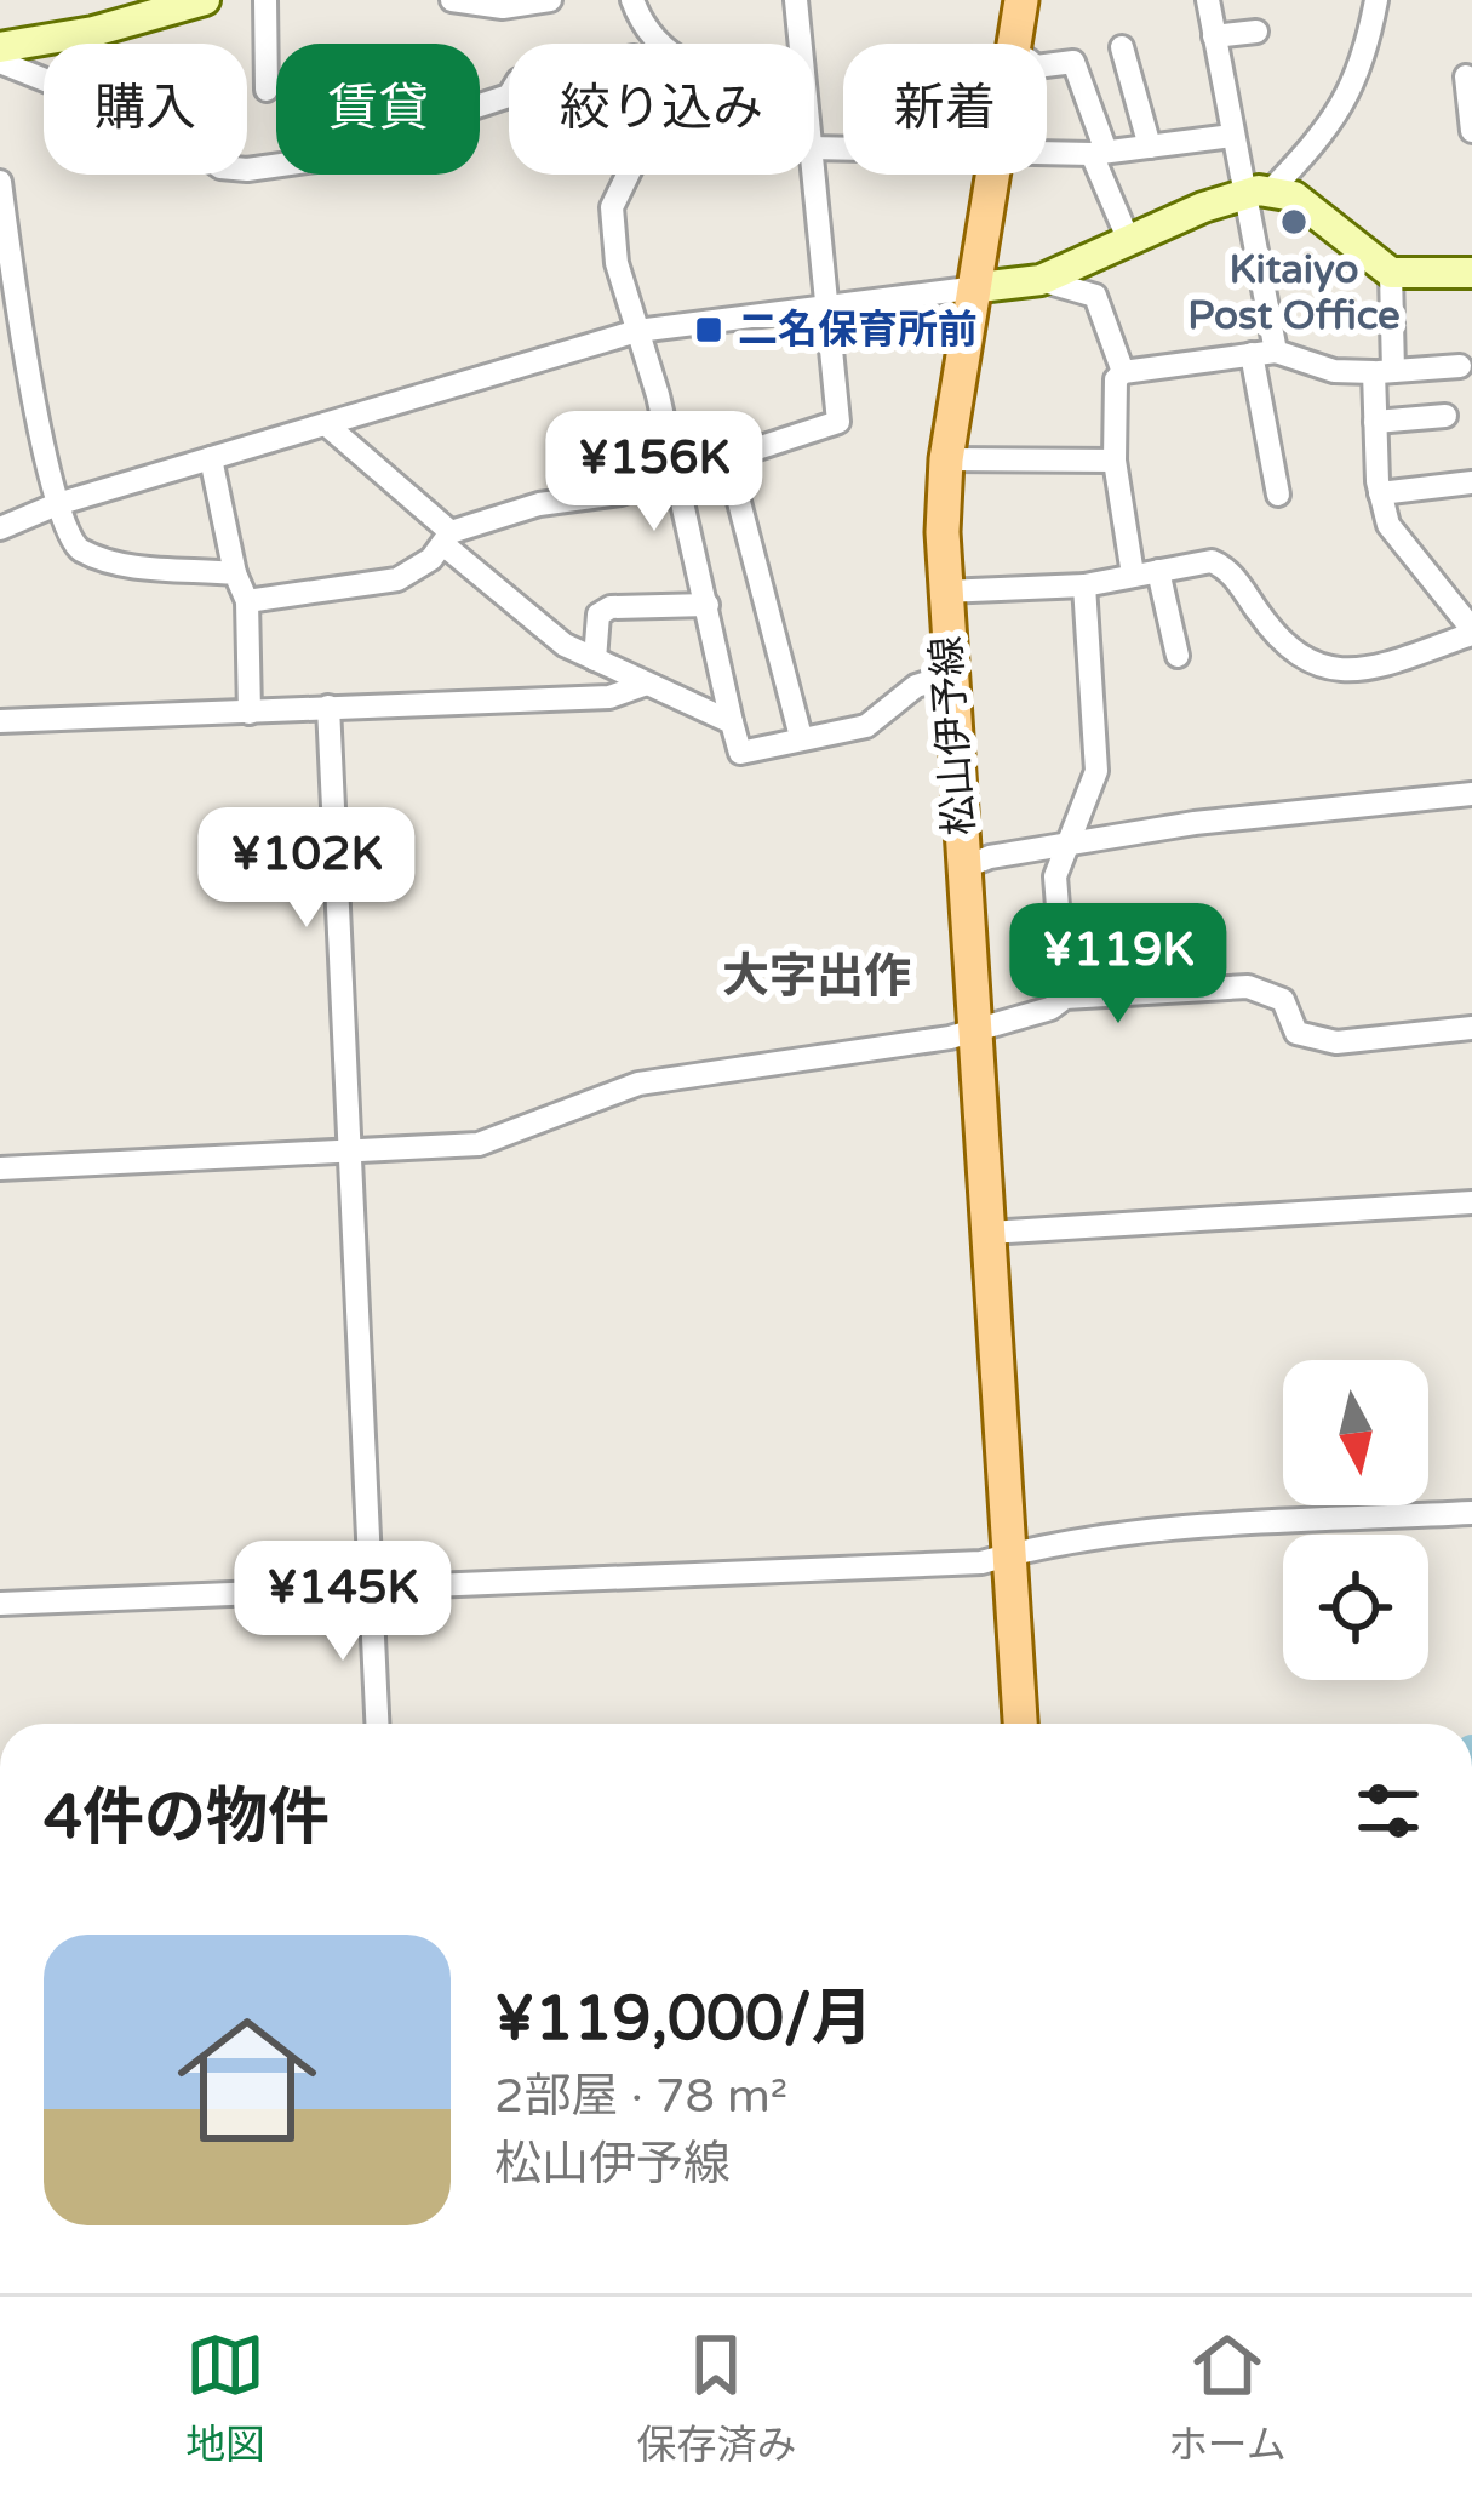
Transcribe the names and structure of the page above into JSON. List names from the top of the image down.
{
  "streets": {
    "main road": ["松山伊予線"]
  },
  "districts": ["大字出作"],
  "places": {
    "other": ["Kitaiyo Post Office"],
    "transit": ["二名保育所前"]
  },
  "north": "bottom",
  "page": {
    "chip": [
      "購入",
      "賃貸",
      "絞り込み",
      "新着"
    ],
    "price": [
      "¥156K",
      "¥102K",
      "¥119K",
      "¥145K"
    ],
    "heading": "4件の物件",
    "list": [
      {
        "name": "¥119,000/月",
        "note": "2部屋 · 78 m² · 松山伊予線"
      }
    ],
    "tabs": ["地図", "保存済み", "ホーム"]
  }
}
